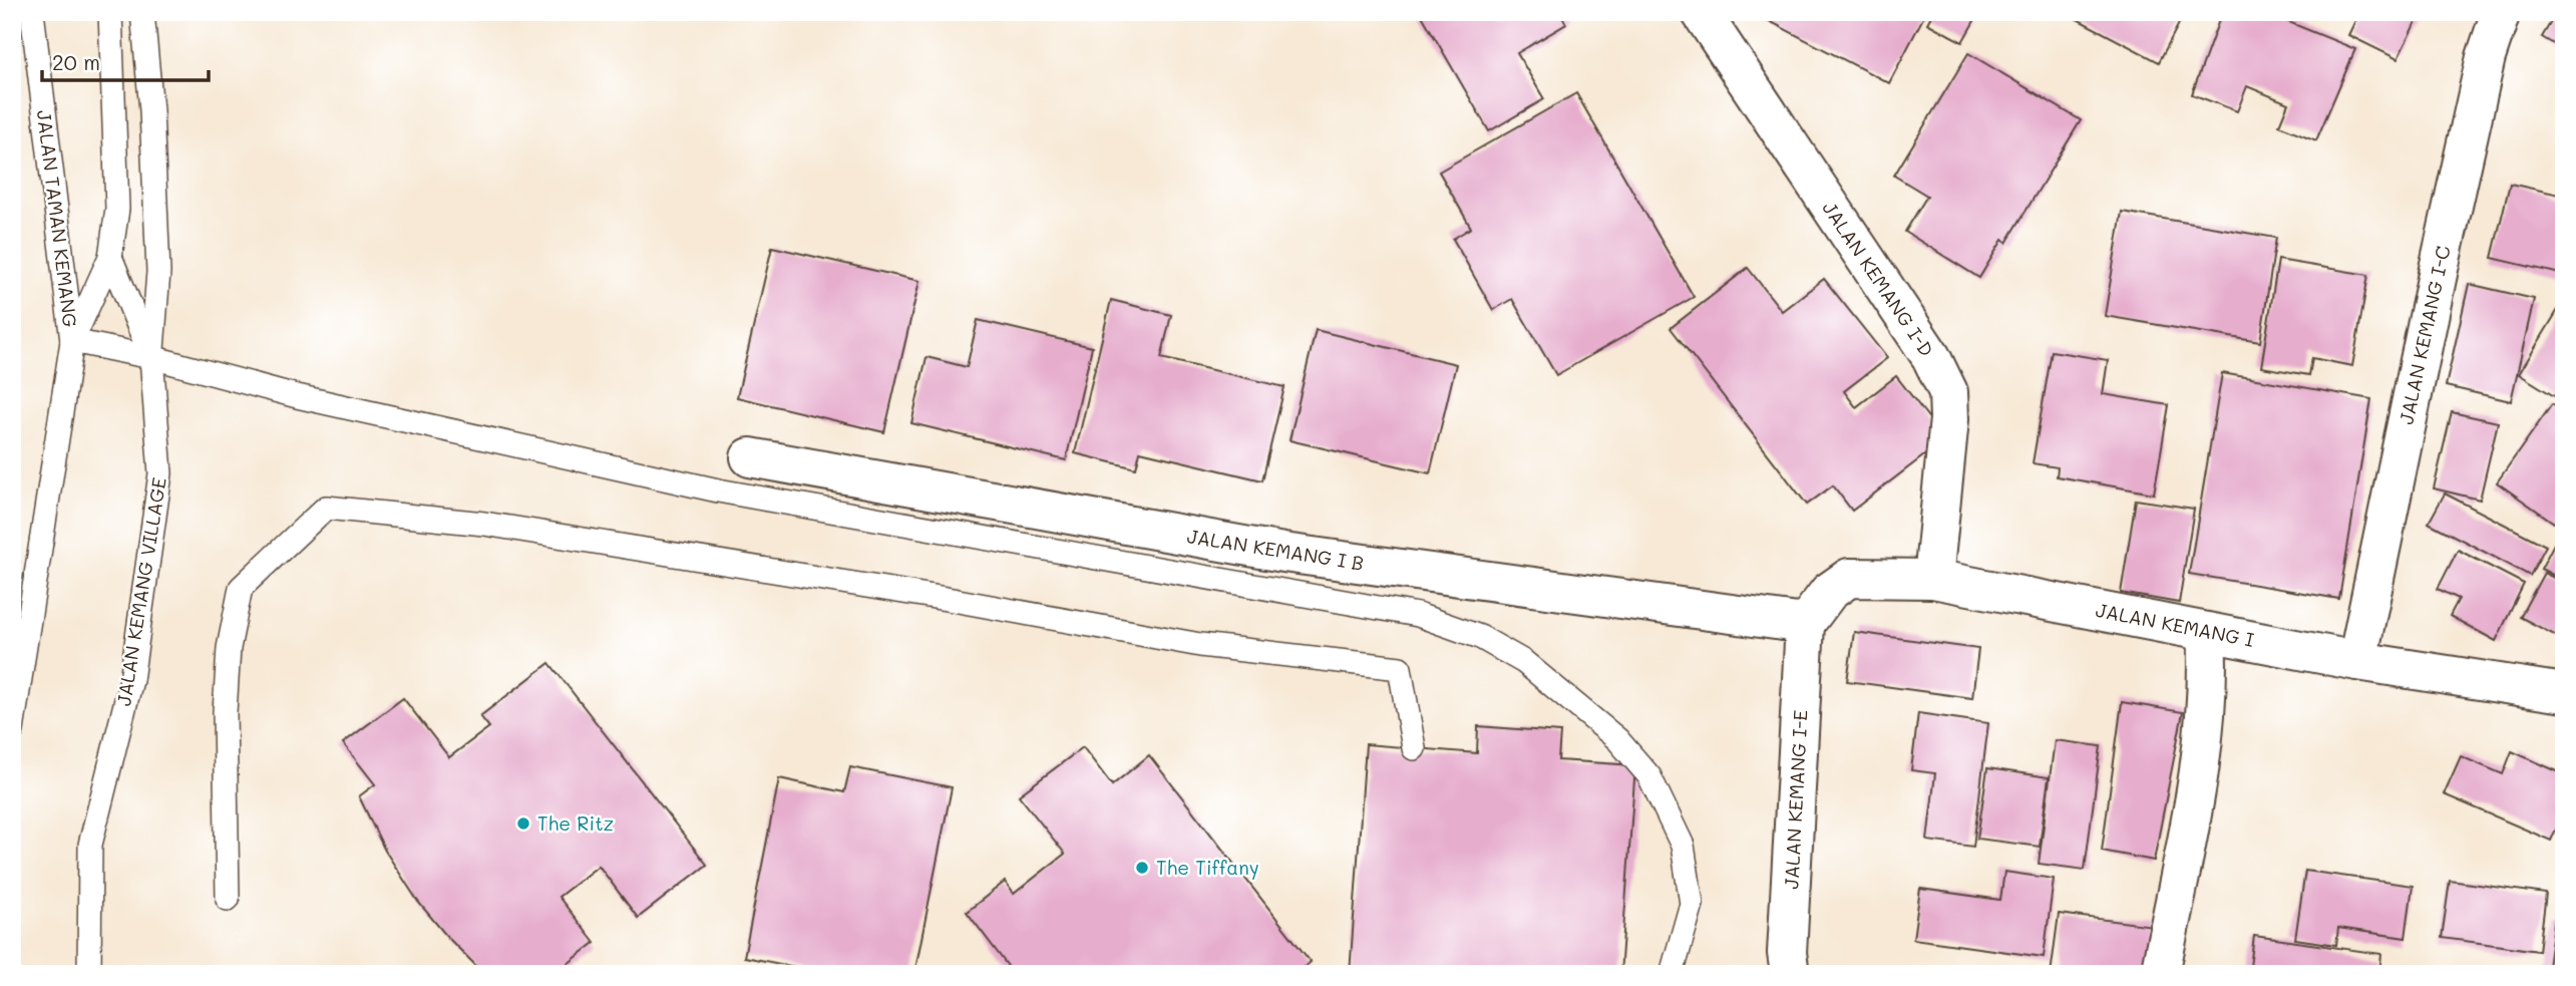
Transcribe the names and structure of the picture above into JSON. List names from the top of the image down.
{
  "streets": {
    "street": [
      "JALAN KEMANG I-D",
      "JALAN KEMANG I-C",
      "JALAN KEMANG I B",
      "JALAN KEMANG I",
      "JALAN KEMANG I-E"
    ],
    "lane": ["JALAN TAMAN KEMANG", "JALAN KEMANG VILLAGE"]
  },
  "crossings": [
    ["JALAN KEMANG I-D", "JALAN KEMANG I"],
    ["JALAN KEMANG I-C", "JALAN KEMANG I"],
    ["JALAN KEMANG I B", "JALAN KEMANG I"],
    ["JALAN KEMANG I B", "JALAN KEMANG I-E"],
    ["JALAN KEMANG I", "JALAN KEMANG I-E"]
  ],
  "places": ["The Ritz", "The Tiffany"],
  "scale_bar": "20 m"
}
